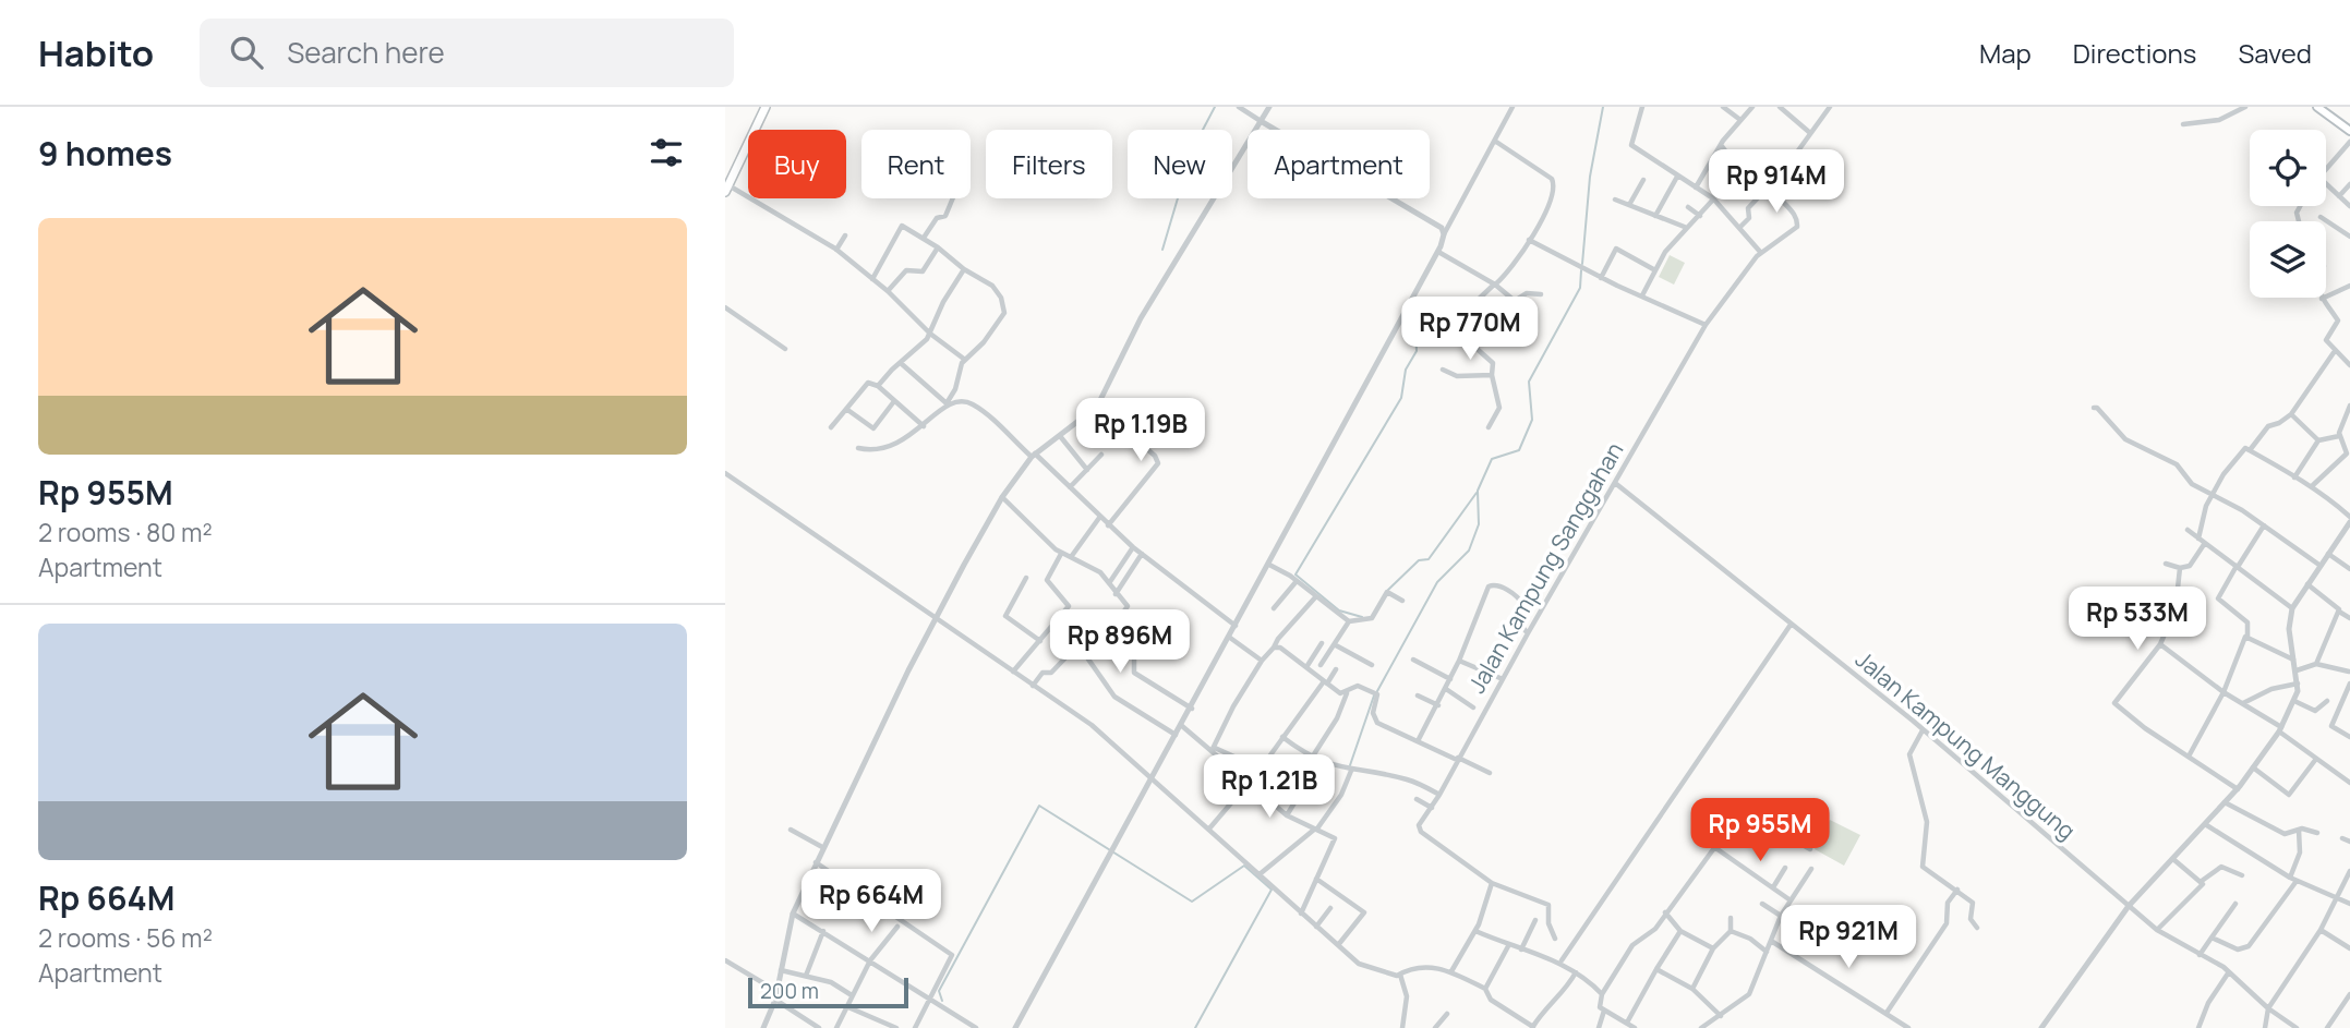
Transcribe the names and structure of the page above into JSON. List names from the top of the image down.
{
  "streets": {
    "street": ["Jalan Kampung Sanggahan", "Jalan Kampung Manggung"]
  },
  "crossings": [
    ["Jalan Kampung Sanggahan", "Jalan Kampung Manggung"]
  ],
  "scale_bar": "200 m",
  "page": {
    "header": "Habito",
    "search": "Search here",
    "nav": ["Map", "Directions", "Saved"],
    "heading": "9 homes",
    "chip": [
      "Buy",
      "Rent",
      "Filters",
      "New",
      "Apartment"
    ],
    "price": [
      "Rp 914M",
      "Rp 770M",
      "Rp 1.19B",
      "Rp 533M",
      "Rp 896M",
      "Rp 1.21B",
      "Rp 955M",
      "Rp 664M",
      "Rp 921M"
    ],
    "list": [
      {
        "name": "Rp 955M",
        "note": "2 rooms · 80 m² · Apartment"
      },
      {
        "name": "Rp 664M",
        "note": "2 rooms · 56 m² · Apartment"
      }
    ],
    "scale": "200 m"
  }
}
